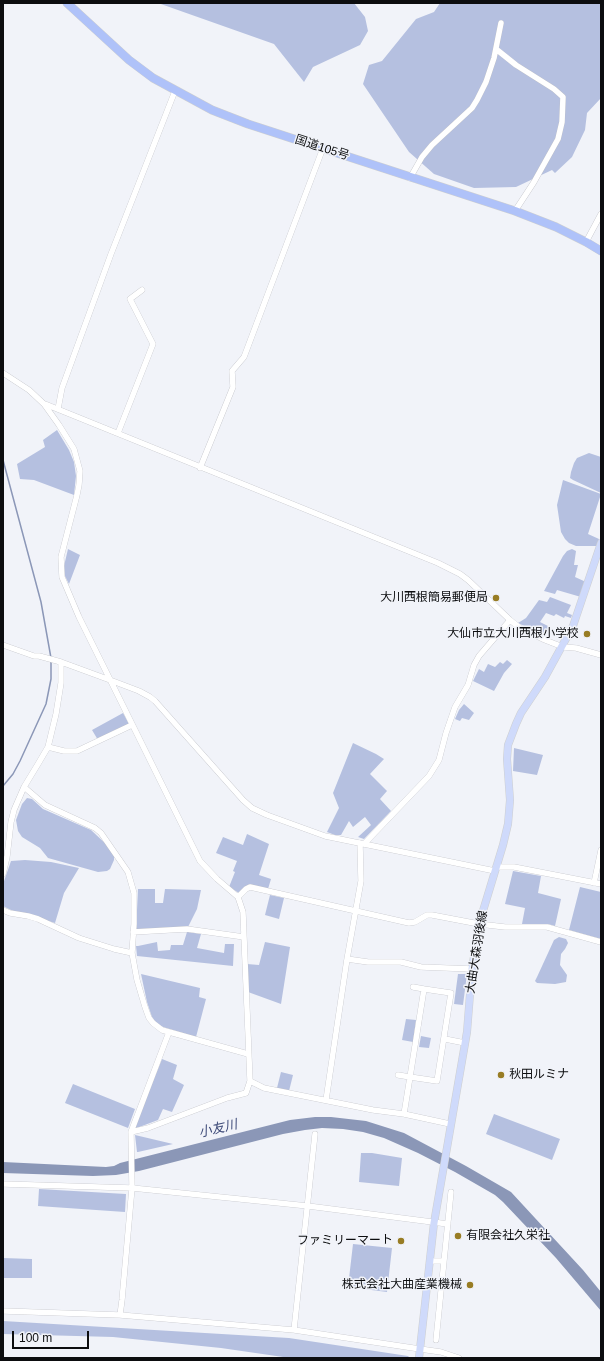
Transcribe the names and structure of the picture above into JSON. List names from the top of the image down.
{
  "streets": {
    "highway": ["国道105号"],
    "main road": ["大曲大森羽後線"]
  },
  "water": ["小友川"],
  "places": [
    "大川西根簡易郵便局",
    "大仙市立大川西根小学校",
    "秋田ルミナ",
    "有限会社久栄社",
    "ファミリーマート",
    "株式会社大曲産業機械"
  ],
  "scale_bar": "100 m"
}
